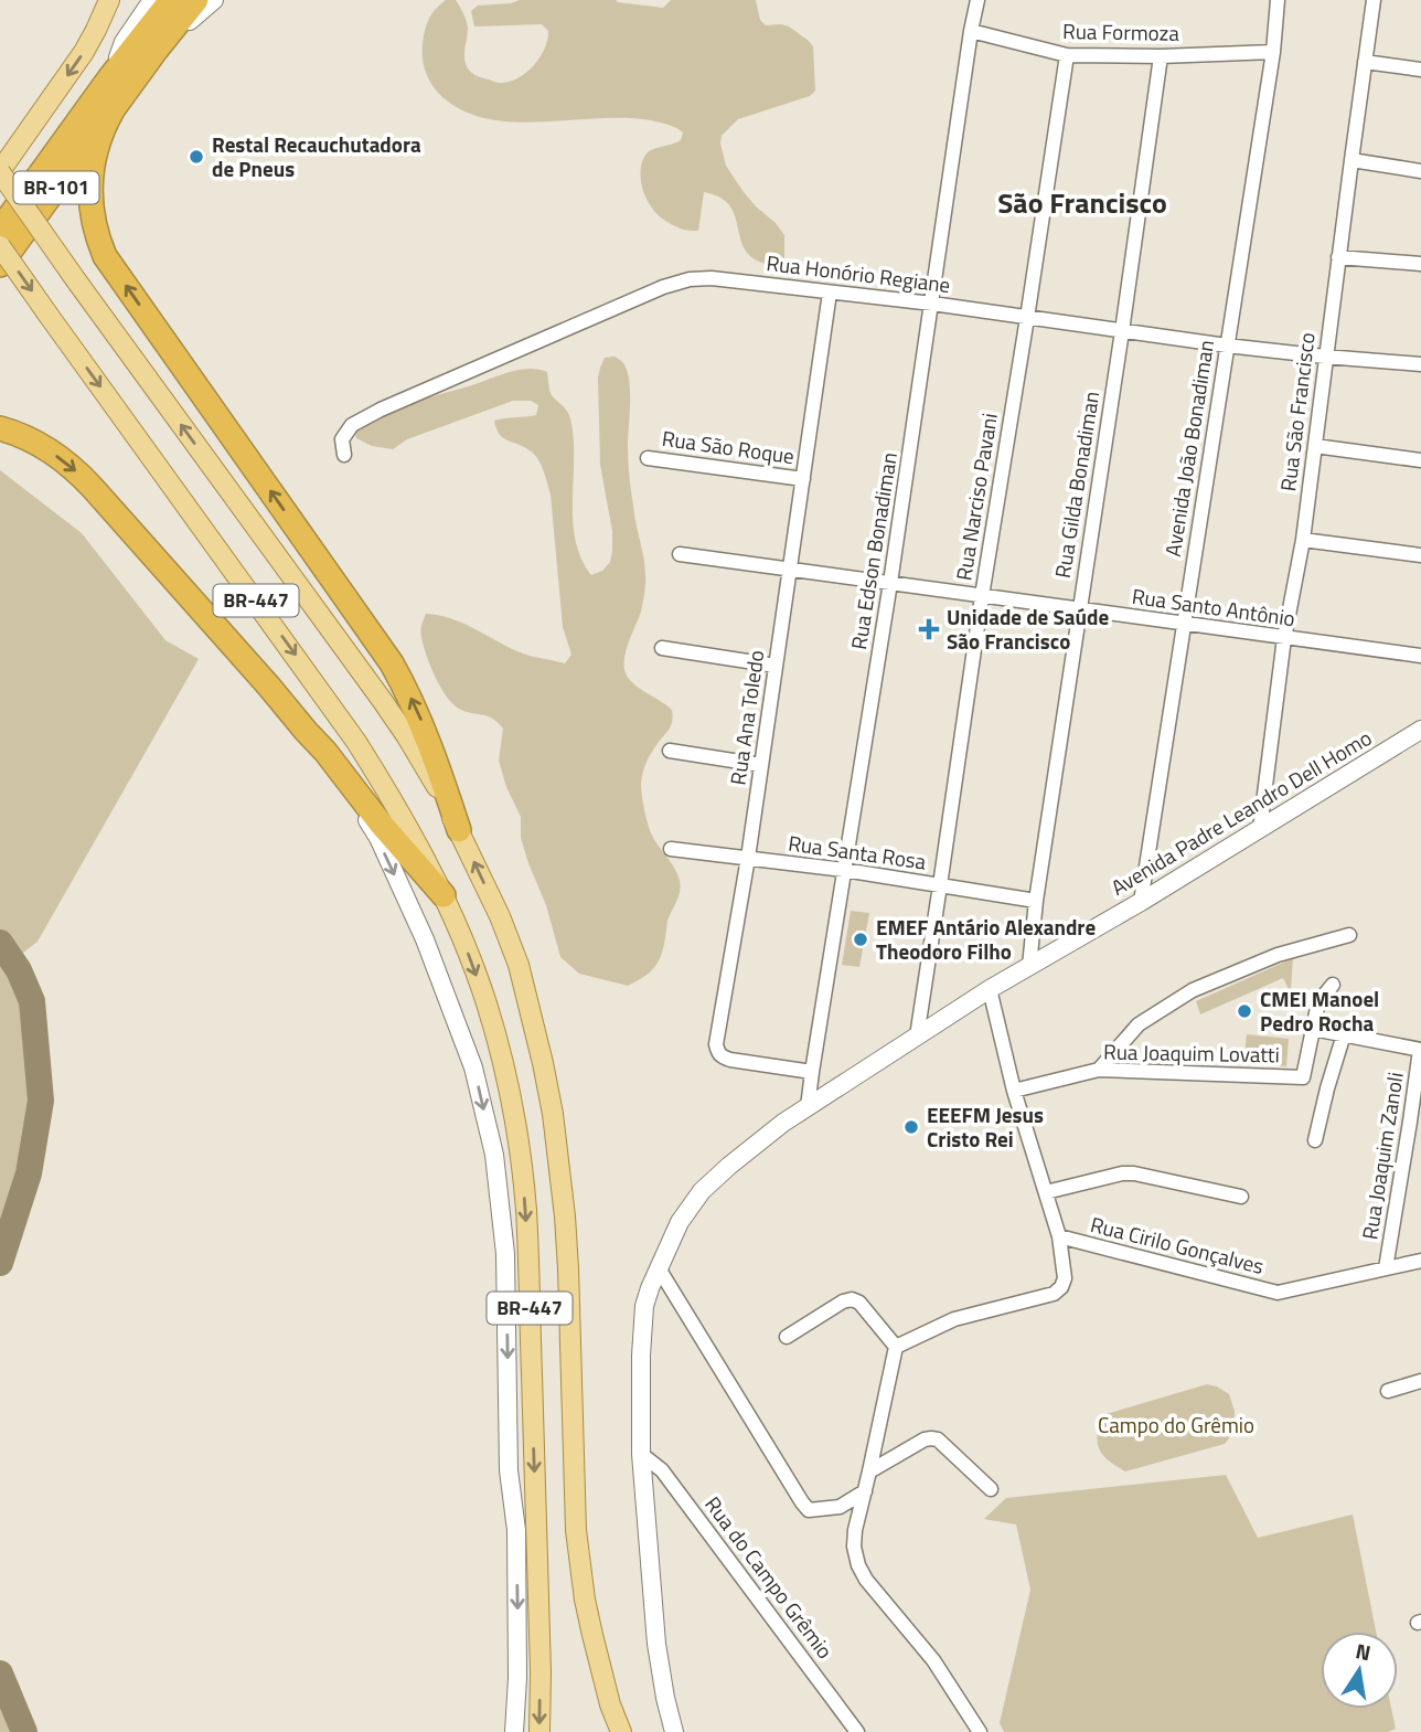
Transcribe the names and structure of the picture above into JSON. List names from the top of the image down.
{
  "streets": {
    "highway": ["BR-101"],
    "main road": ["BR-447"],
    "street": [
      "Rua Formoza",
      "Rua Honório Regiane",
      "Rua São Francisco",
      "Rua São Roque",
      "Avenida João Bonadiman",
      "Rua Gilda Bonadiman",
      "Rua Narciso Pavani",
      "Rua Edson Bonadiman",
      "Rua Santo Antônio",
      "Rua Ana Toledo",
      "Avenida Padre Leandro Dell Homo",
      "Rua Santa Rosa",
      "Rua Joaquim Lovatti",
      "Rua Joaquim Zanoli",
      "Rua Cirilo Gonçalves",
      "Rua do Campo Grêmio"
    ]
  },
  "crossings": [
    ["Rua Formoza", "Avenida João Bonadiman"],
    ["Rua Formoza", "Rua Gilda Bonadiman"],
    ["Rua Formoza", "Rua Narciso Pavani"],
    ["Rua Formoza", "Rua Edson Bonadiman"],
    ["Rua Honório Regiane", "Rua São Francisco"],
    ["Rua Honório Regiane", "Avenida João Bonadiman"],
    ["Rua Honório Regiane", "Rua Gilda Bonadiman"],
    ["Rua Honório Regiane", "Rua Narciso Pavani"],
    ["Rua Honório Regiane", "Rua Edson Bonadiman"],
    ["Rua Honório Regiane", "Rua Ana Toledo"],
    ["Rua São Francisco", "Rua Santo Antônio"],
    ["Rua São Francisco", "Avenida Padre Leandro Dell Homo"],
    ["Rua São Roque", "Rua Ana Toledo"],
    ["Avenida João Bonadiman", "Rua Santo Antônio"],
    ["Avenida João Bonadiman", "Avenida Padre Leandro Dell Homo"],
    ["Rua Gilda Bonadiman", "Rua Santo Antônio"],
    ["Rua Gilda Bonadiman", "Avenida Padre Leandro Dell Homo"],
    ["Rua Gilda Bonadiman", "Rua Santa Rosa"],
    ["Rua Narciso Pavani", "Rua Santo Antônio"],
    ["Rua Narciso Pavani", "Avenida Padre Leandro Dell Homo"],
    ["Rua Narciso Pavani", "Rua Santa Rosa"],
    ["Rua Edson Bonadiman", "Rua Santo Antônio"],
    ["Rua Edson Bonadiman", "Rua Ana Toledo"],
    ["Rua Edson Bonadiman", "Avenida Padre Leandro Dell Homo"],
    ["Rua Edson Bonadiman", "Rua Santa Rosa"],
    ["Rua Santo Antônio", "Rua Ana Toledo"],
    ["Rua Ana Toledo", "Rua Santa Rosa"],
    ["Avenida Padre Leandro Dell Homo", "Rua do Campo Grêmio"],
    ["Rua Joaquim Zanoli", "Rua Cirilo Gonçalves"]
  ],
  "districts": ["São Francisco"],
  "parks": ["Campo do Grêmio"],
  "places": {
    "other": [
      "Restal Recauchutadora de Pneus",
      "EMEF Antário Alexandre Theodoro Filho",
      "CMEI Manoel Pedro Rocha",
      "EEEFM Jesus Cristo Rei"
    ],
    "health": ["Unidade de Saúde São Francisco"]
  },
  "north": "top"
}
